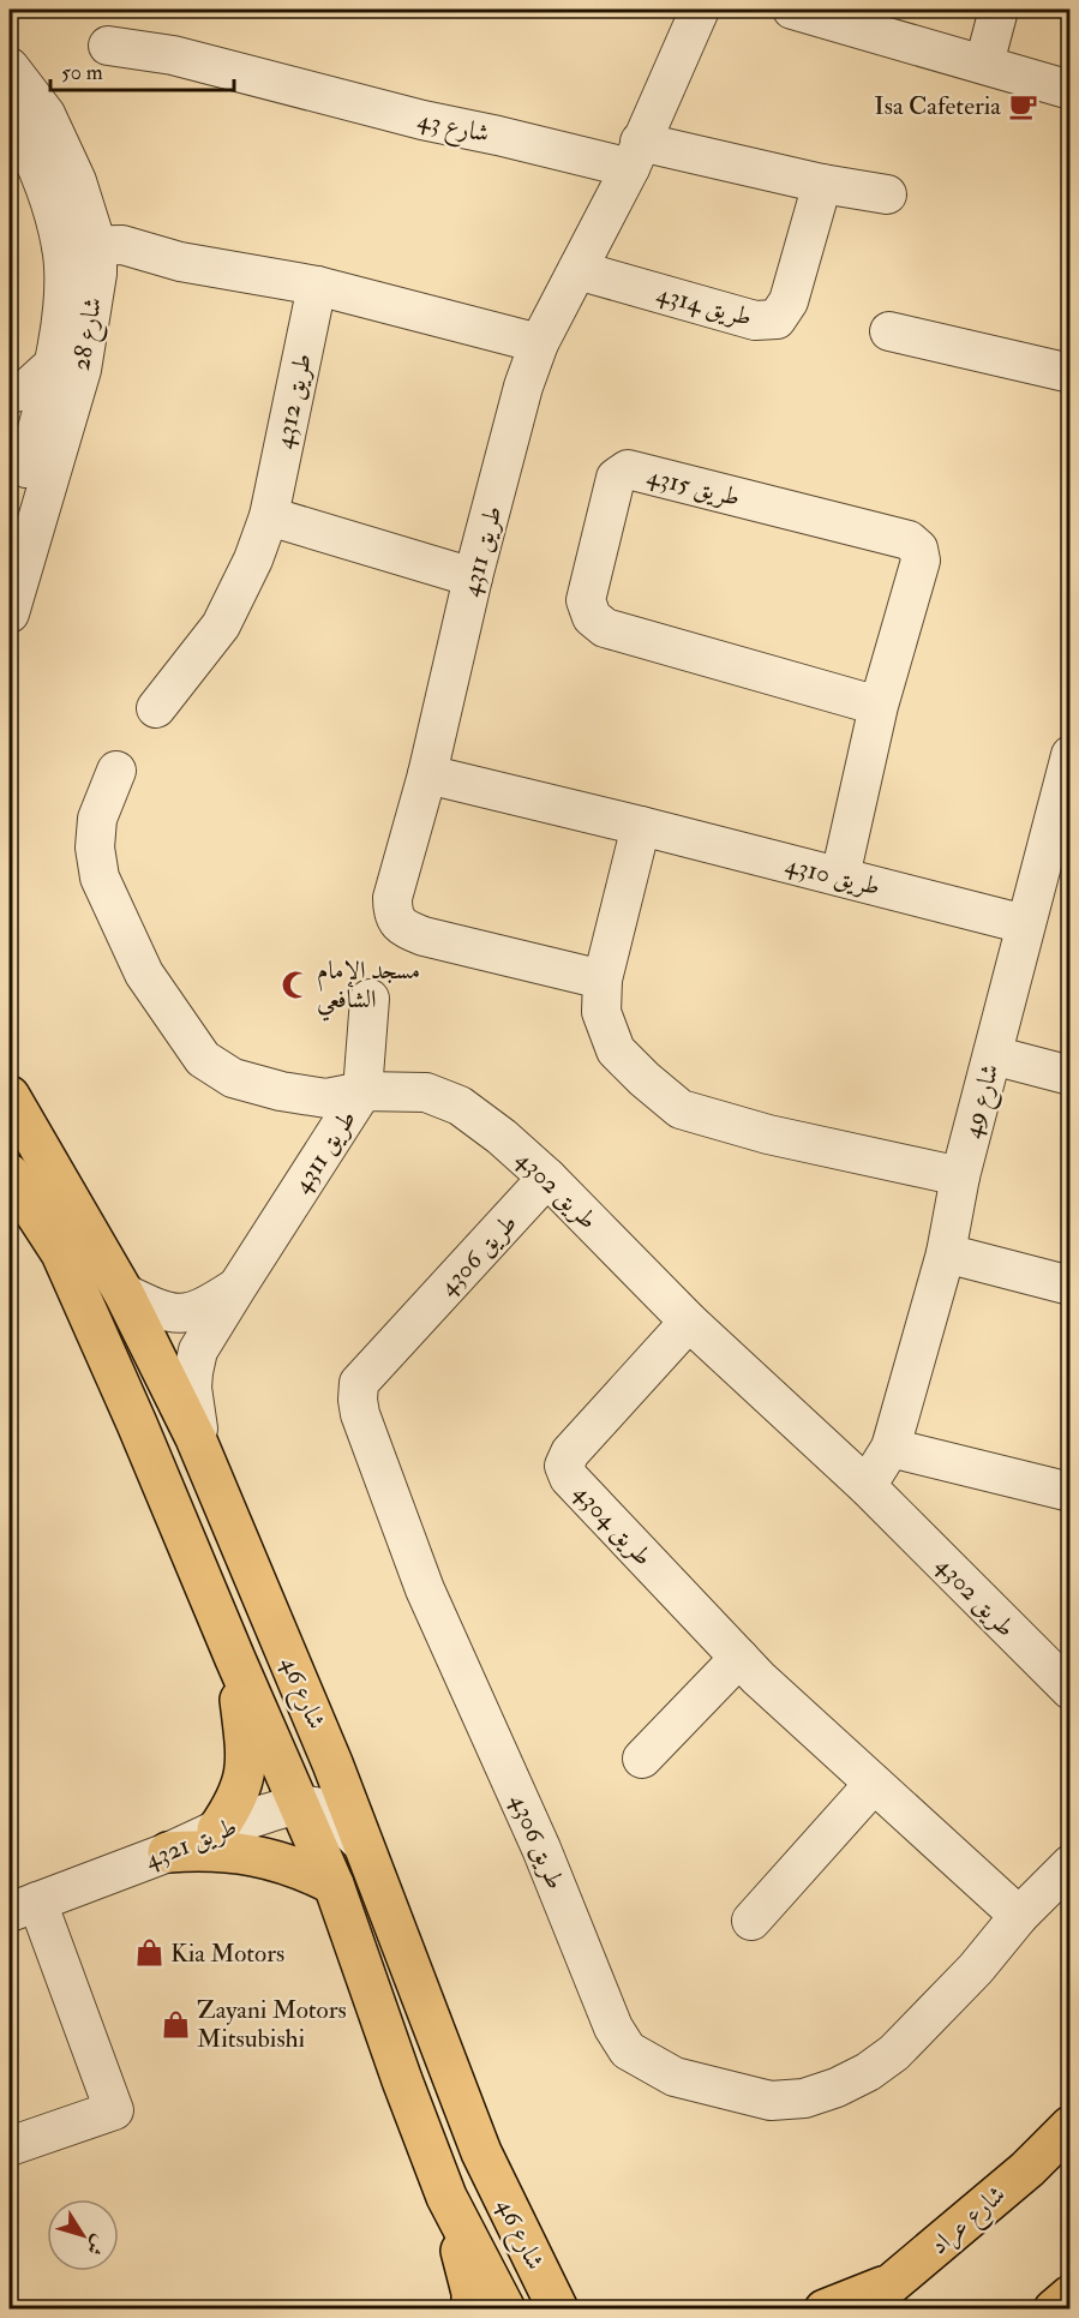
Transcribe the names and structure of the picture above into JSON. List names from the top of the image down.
{
  "streets": {
    "main road": ["شارع 46", "شارع عراد"],
    "street": [
      "شارع 43",
      "طريق 4314",
      "شارع 28",
      "طريق 4312",
      "طريق 4315",
      "طريق 4311",
      "طريق 4310",
      "شارع 49",
      "طريق 4302",
      "طريق 4306",
      "طريق 4304",
      "طريق 4321"
    ]
  },
  "crossings": [
    ["شارع 43", "طريق 4311"],
    ["طريق 4314", "طريق 4311"],
    ["طريق 4315", "طريق 4310"],
    ["طريق 4311", "طريق 4310"],
    ["طريق 4311", "طريق 4302"],
    ["طريق 4311", "شارع 46"],
    ["طريق 4310", "شارع 49"],
    ["شارع 49", "طريق 4302"],
    ["طريق 4302", "طريق 4306"],
    ["طريق 4302", "طريق 4304"],
    ["طريق 4306", "طريق 4304"],
    ["شارع 46", "طريق 4321"]
  ],
  "places": {
    "cafe": ["Isa Cafeteria"],
    "mosque": ["مسجد الإمام الشافعي"],
    "shop": ["Kia Motors", "Zayani Motors Mitsubishi"]
  },
  "scale_bar": "50 m",
  "north": "bottom right"
}
